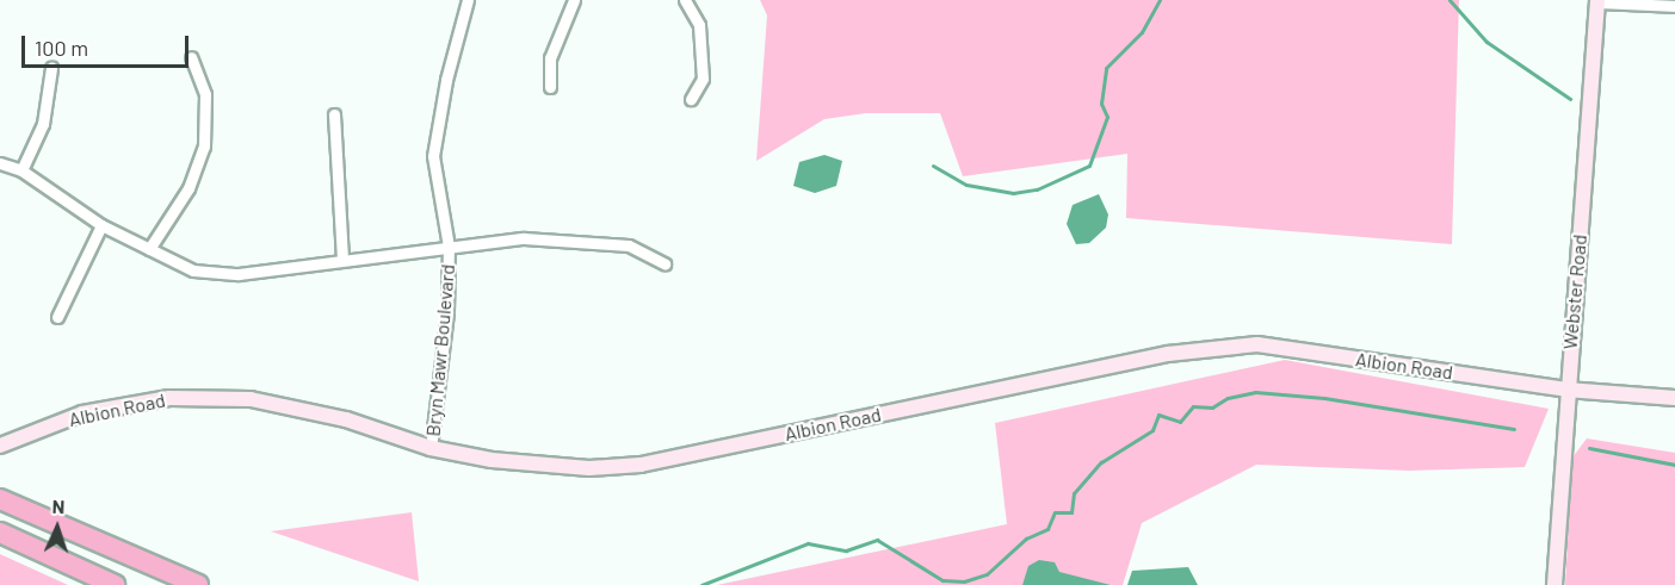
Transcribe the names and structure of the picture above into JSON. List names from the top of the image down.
{
  "streets": {
    "street": ["Webster Road", "Bryn Mawr Boulevard", "Albion Road"]
  },
  "crossings": [
    ["Webster Road", "Albion Road"],
    ["Bryn Mawr Boulevard", "Albion Road"]
  ],
  "scale_bar": "100 m",
  "north": "top"
}
